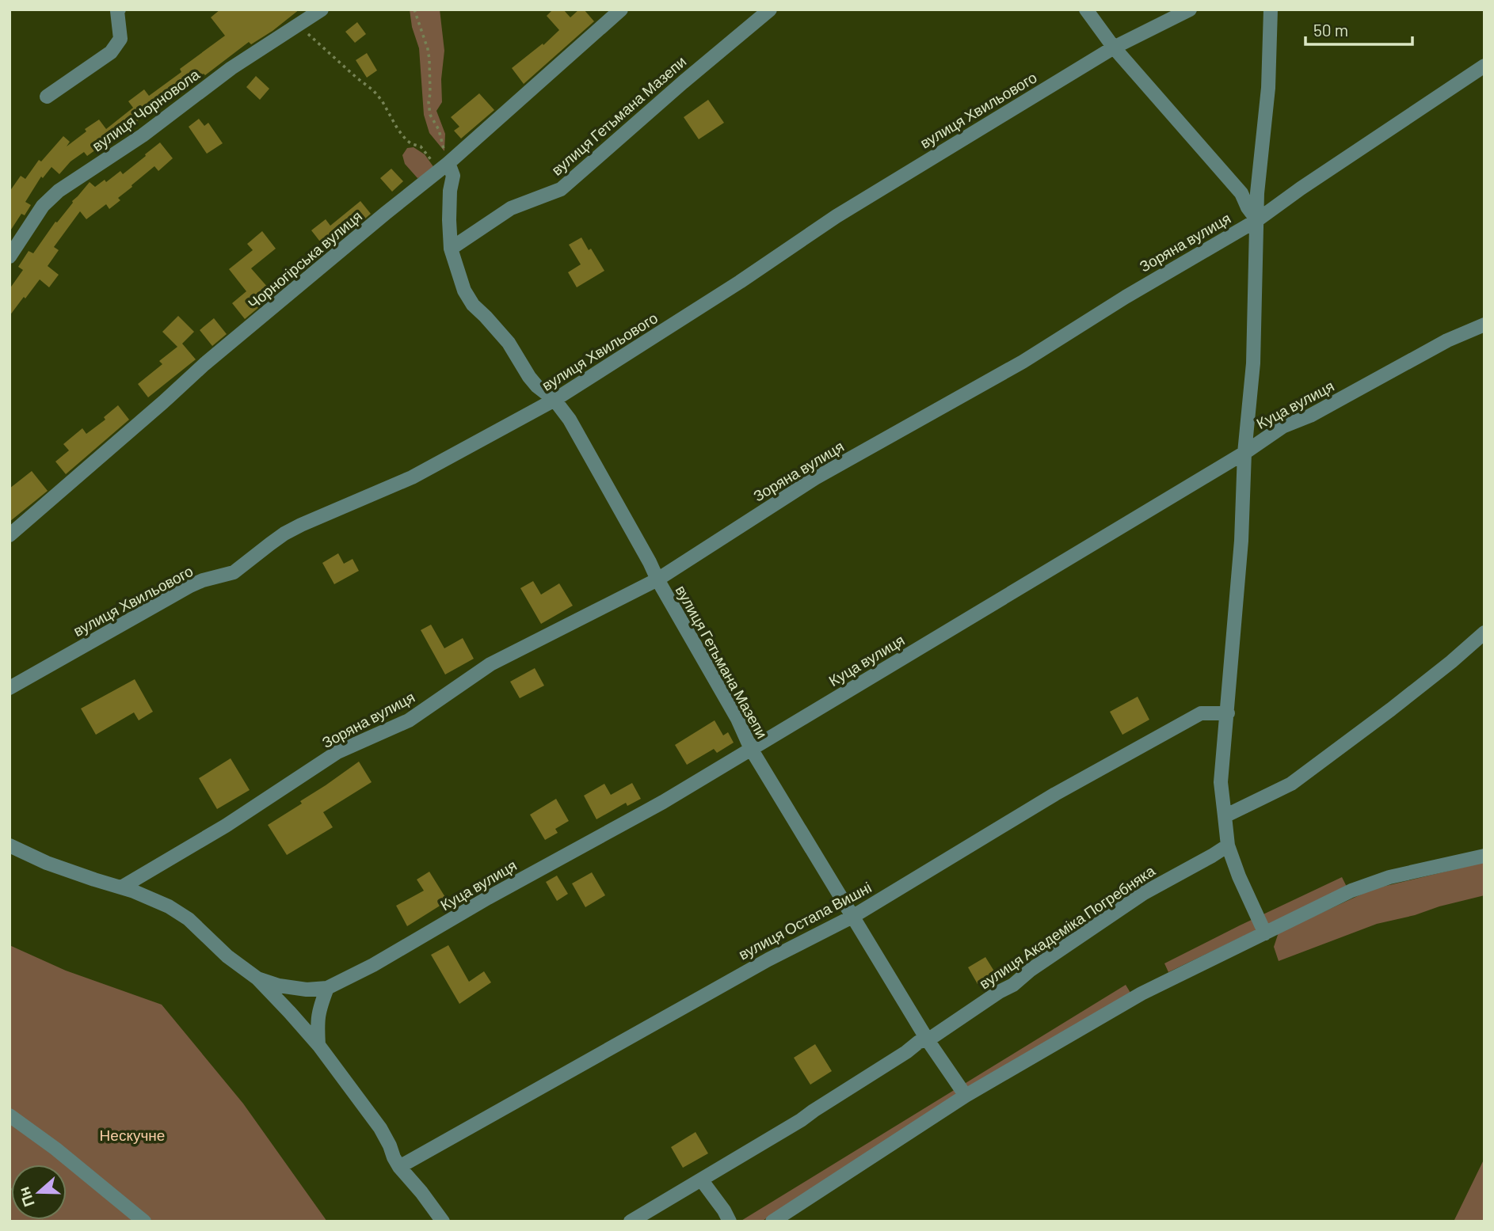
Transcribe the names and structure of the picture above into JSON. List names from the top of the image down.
{
  "streets": {
    "street": [
      "вулиця Чорновола",
      "вулиця Хвильового",
      "вулиця Гетьмана Мазепи",
      "Зоряна вулиця",
      "Чорногірська вулиця",
      "Куца вулиця",
      "вулиця Остапа Вишні",
      "вулиця Академіка Погребняка"
    ]
  },
  "crossings": [
    ["вулиця Хвильового", "вулиця Гетьмана Мазепи"],
    ["вулиця Гетьмана Мазепи", "Зоряна вулиця"],
    ["вулиця Гетьмана Мазепи", "Чорногірська вулиця"],
    ["вулиця Гетьмана Мазепи", "Куца вулиця"],
    ["вулиця Гетьмана Мазепи", "вулиця Остапа Вишні"],
    ["вулиця Гетьмана Мазепи", "вулиця Академіка Погребняка"]
  ],
  "parks": ["Нескучне"],
  "scale_bar": "50 m",
  "north": "left"
}
